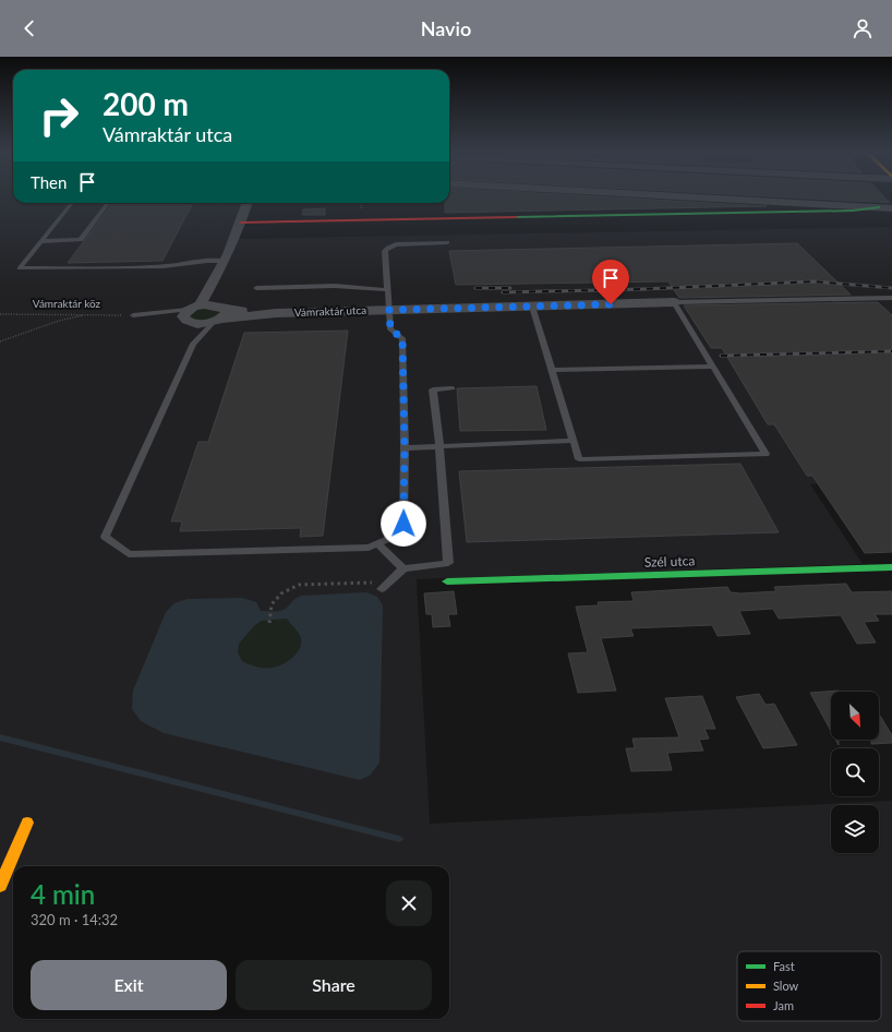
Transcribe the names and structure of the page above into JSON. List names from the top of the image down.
{
  "streets": {
    "street": ["Vámraktár utca", "Szél utca"],
    "path": ["Vámraktár köz"]
  },
  "legend": ["Fast", "Slow", "Jam"],
  "north": "bottom right",
  "page": {
    "header": "Navio",
    "turn": ["200 m", "Vámraktár utca"],
    "then": "Then",
    "heading": ["4 min", "320 m · 14:32"],
    "buttons": ["Exit", "Share"]
  }
}
